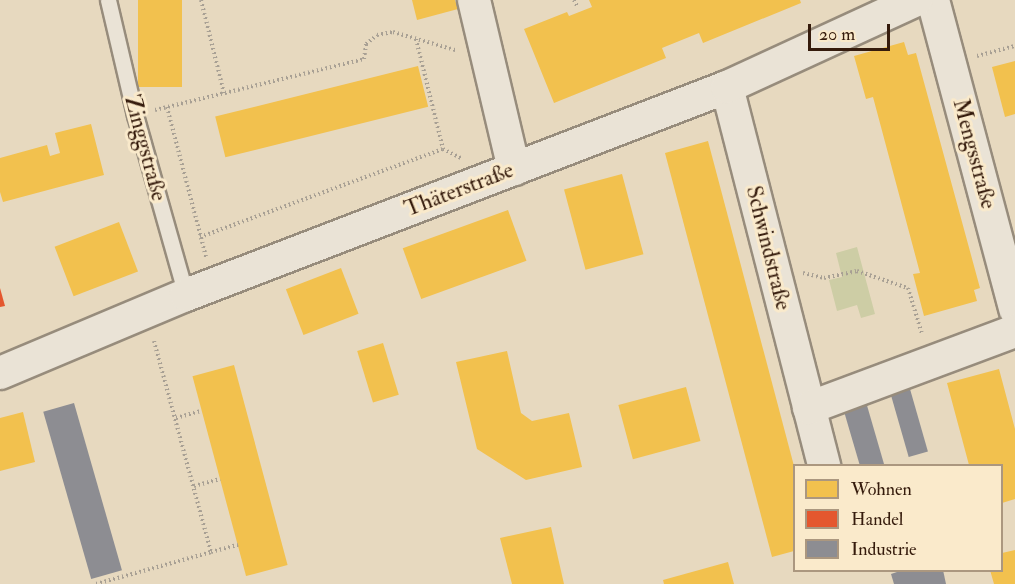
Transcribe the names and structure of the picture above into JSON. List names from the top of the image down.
{
  "streets": {
    "street": ["Mengsstraße", "Thäterstraße", "Schwindstraße"],
    "lane": ["Zinggstraße"]
  },
  "crossings": [
    ["Zinggstraße", "Thäterstraße"],
    ["Thäterstraße", "Schwindstraße"]
  ],
  "legend": ["Wohnen", "Handel", "Industrie"],
  "scale_bar": "20 m"
}
